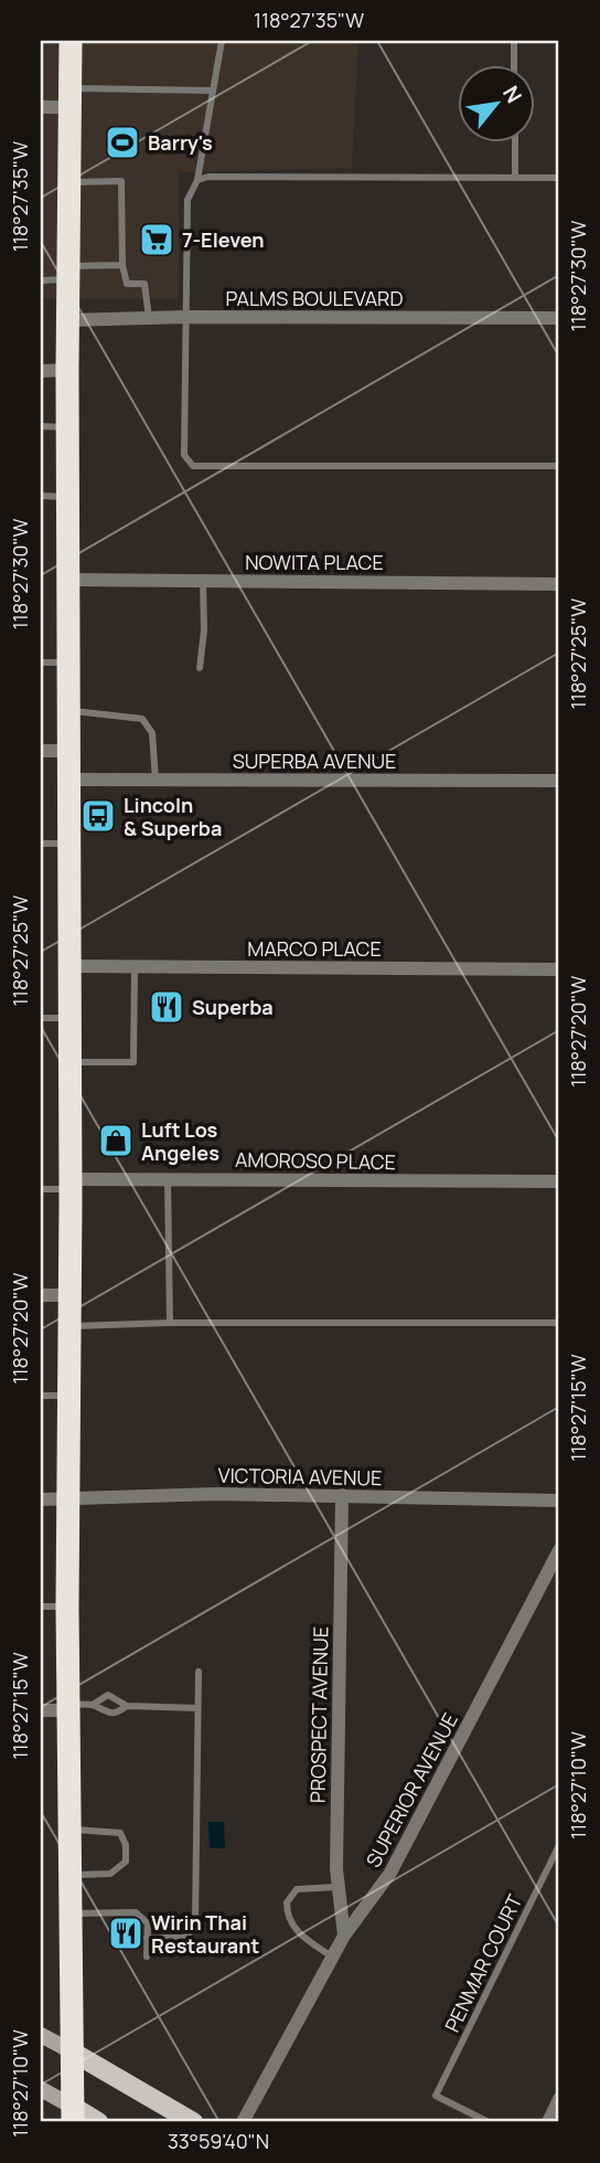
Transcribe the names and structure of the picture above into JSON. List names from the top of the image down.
{
  "streets": {
    "street": [
      "PALMS BOULEVARD",
      "NOWITA PLACE",
      "SUPERBA AVENUE",
      "MARCO PLACE",
      "AMOROSO PLACE",
      "VICTORIA AVENUE",
      "PROSPECT AVENUE",
      "SUPERIOR AVENUE"
    ],
    "lane": ["PENMAR COURT"]
  },
  "crossings": [
    ["VICTORIA AVENUE", "PROSPECT AVENUE"],
    ["PROSPECT AVENUE", "SUPERIOR AVENUE"]
  ],
  "places": {
    "sports": ["Barry's"],
    "supermarket": ["7-Eleven"],
    "bus stop": ["Lincoln & Superba"],
    "restaurant": ["Superba", "Wirin Thai Restaurant"],
    "shop": ["Luft Los Angeles"]
  },
  "north": "top right",
  "coordinates": [
    "118°27'35\"W",
    "118°27'30\"W",
    "118°27'25\"W",
    "118°27'20\"W",
    "118°27'15\"W",
    "118°27'10\"W",
    "33°59'40\"N"
  ]
}
